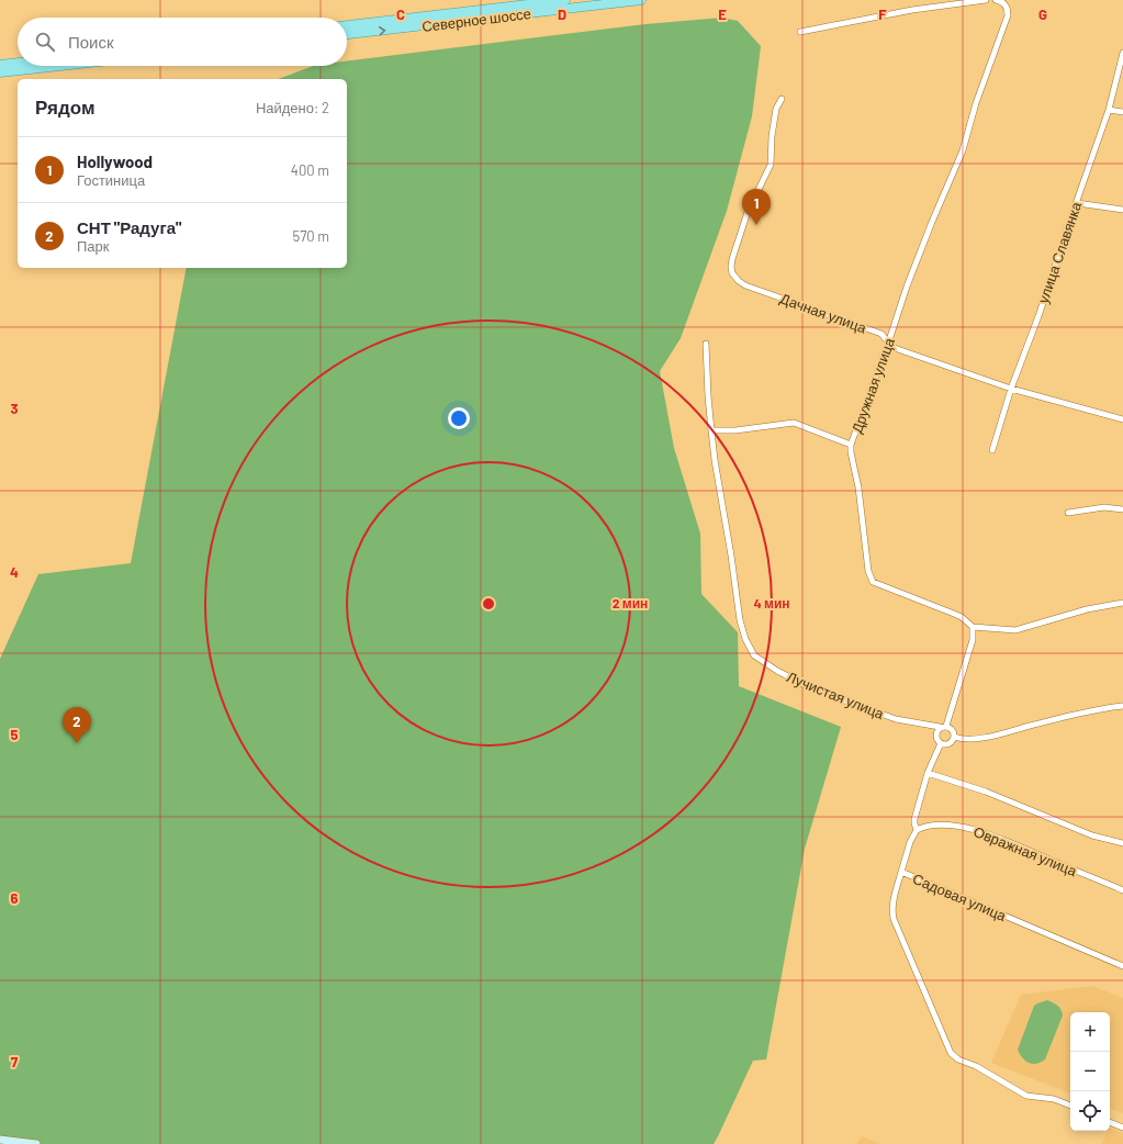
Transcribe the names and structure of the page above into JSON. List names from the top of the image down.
{
  "streets": {
    "main road": ["Северное шоссе"],
    "street": [
      "улица Славянка",
      "Дачная улица",
      "Дружная улица",
      "Лучистая улица",
      "Овражная улица",
      "Садовая улица"
    ]
  },
  "crossings": [
    ["улица Славянка", "Дачная улица"],
    ["Дачная улица", "Дружная улица"]
  ],
  "page": {
    "search": "Поиск",
    "heading": ["Рядом", "Найдено: 2"],
    "list": [
      {
        "mark": "1",
        "name": "Hollywood",
        "note": "Гостиница",
        "value": "400 m"
      },
      {
        "mark": "2",
        "name": "СНТ \"Радуга\"",
        "note": "Парк",
        "value": "570 m"
      }
    ],
    "pins": ["1", "2"],
    "map_buttons": ["+", "−"]
  },
  "grid": {
    "columns": [
      "C",
      "D",
      "E",
      "F",
      "G"
    ],
    "rows": [
      "3",
      "4",
      "5",
      "6",
      "7"
    ]
  },
  "rings": ["2 мин", "4 мин"]
}
